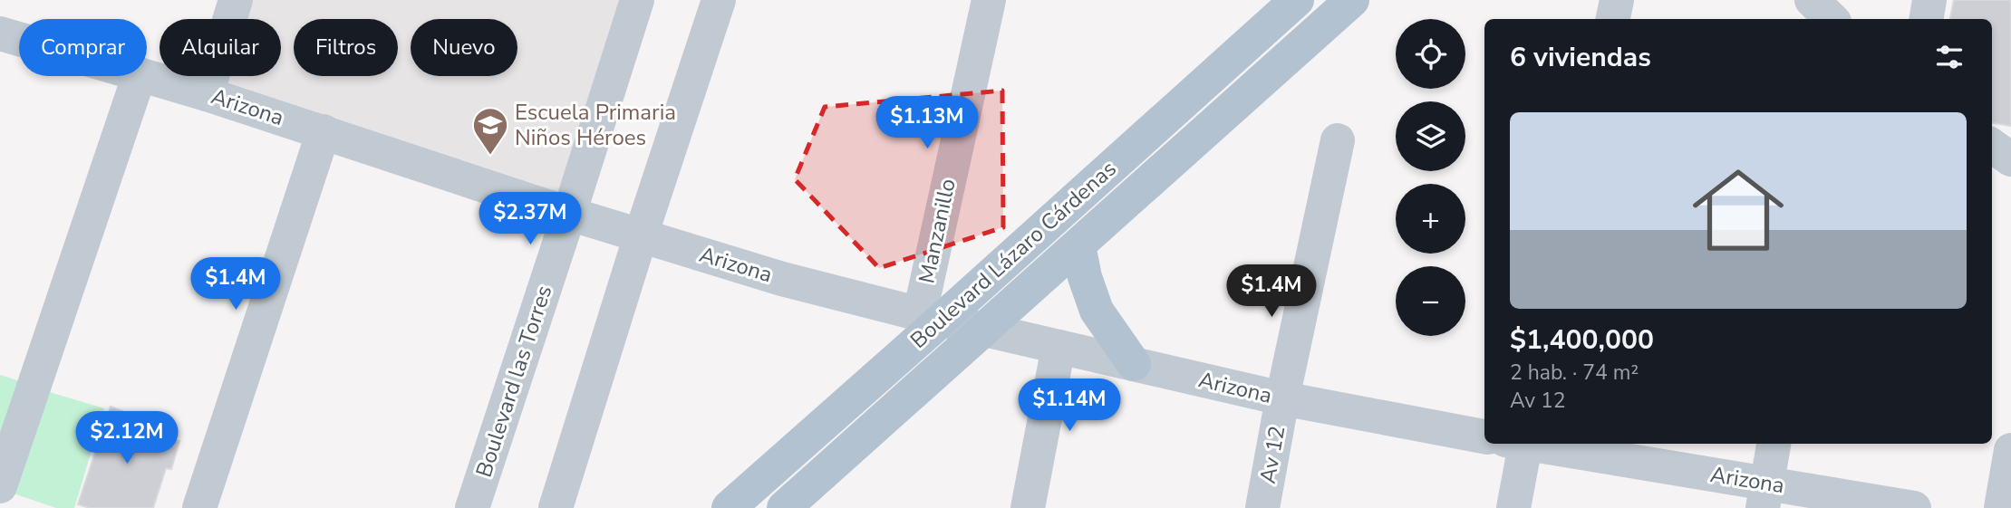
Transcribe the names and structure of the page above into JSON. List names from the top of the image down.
{
  "streets": {
    "main road": ["Boulevard Lázaro Cárdenas"],
    "street": [
      "Arizona",
      "Manzanillo",
      "Boulevard las Torres",
      "Av 12"
    ]
  },
  "crossings": [
    ["Arizona", "Manzanillo"],
    ["Arizona", "Boulevard Lázaro Cárdenas"],
    ["Arizona", "Boulevard las Torres"],
    ["Arizona", "Av 12"],
    ["Manzanillo", "Boulevard Lázaro Cárdenas"]
  ],
  "places": {
    "school or university": ["Escuela Primaria Niños Héroes"]
  },
  "page": {
    "map_buttons": ["+", "−"],
    "chip": [
      "Comprar",
      "Alquilar",
      "Filtros",
      "Nuevo"
    ],
    "heading": "6 viviendas",
    "list": [
      {
        "name": "$1,400,000",
        "note": "2 hab. · 74 m² · Av 12"
      }
    ],
    "price": [
      "$1.13M",
      "$2.37M",
      "$1.4M",
      "$1.4M",
      "$1.14M",
      "$2.12M"
    ]
  }
}
